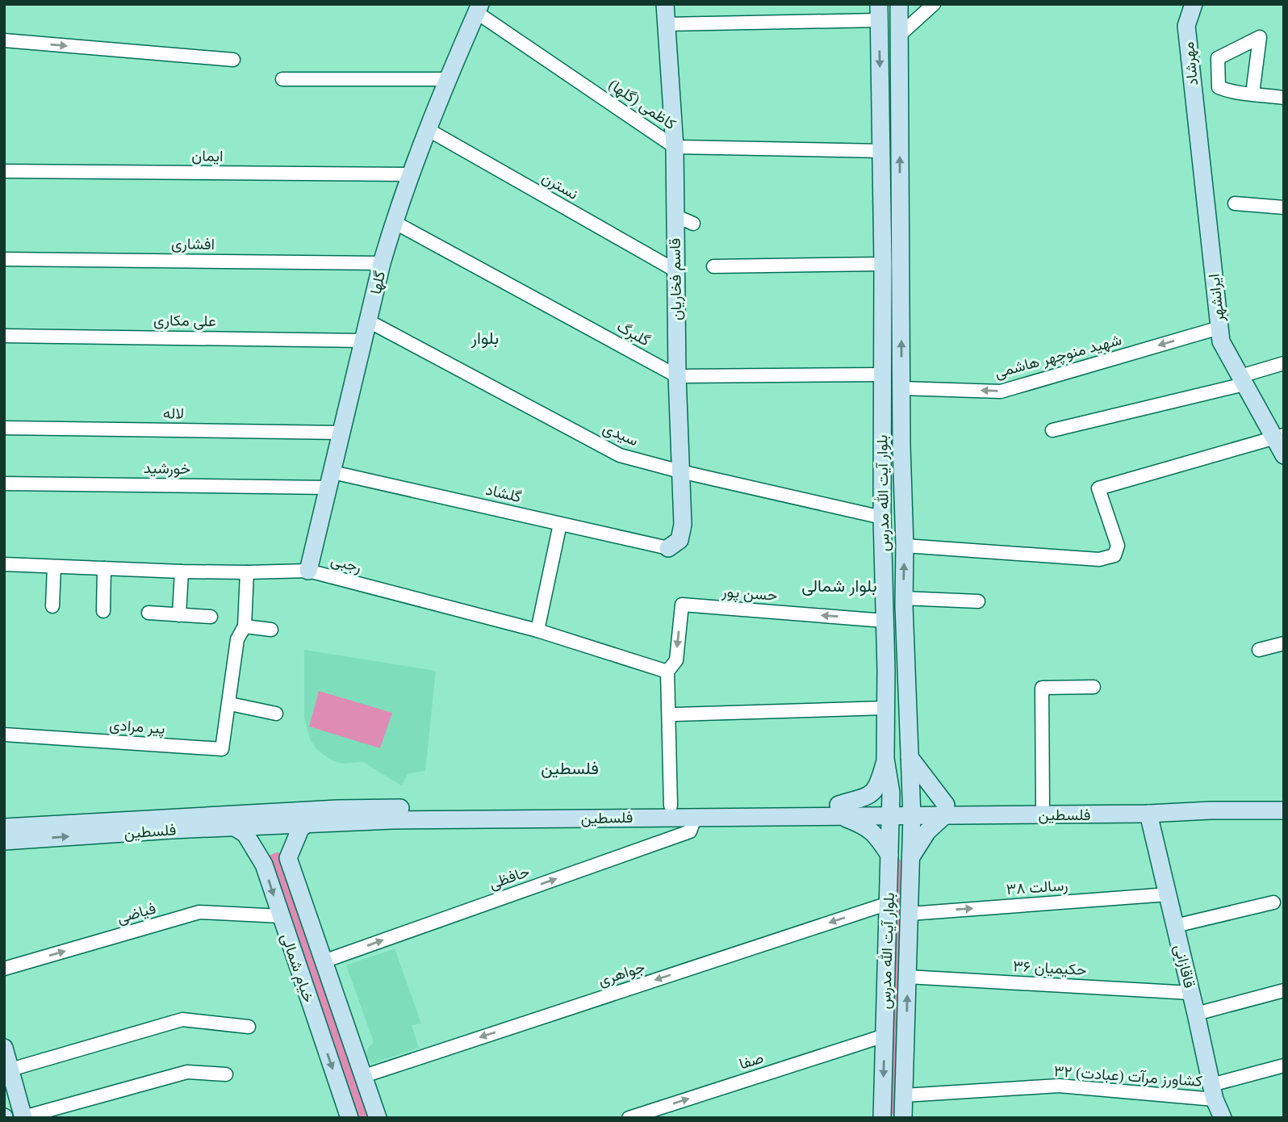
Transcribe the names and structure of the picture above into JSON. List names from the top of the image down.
{
  "streets": {
    "main road": [
      "مهرشاد",
      "قاسم فخاریان",
      "گلها",
      "ایرانشهر",
      "بلوار آیت الله مدرس",
      "فلسطین",
      "قاقازانی",
      "خیام شمالی"
    ],
    "street": [
      "کاظمی (گلها)",
      "ایمان",
      "نسترن",
      "افشاری",
      "علی مکاری",
      "گلبرگ",
      "شهید منوچهر هاشمی",
      "لاله",
      "سیدی",
      "خورشید",
      "گلشاد",
      "رجبی",
      "حسن پور",
      "پیر مرادی",
      "حافظی",
      "۳۸ رسالت",
      "فیاضی",
      "۳۶ حکیمیان",
      "جواهری",
      "صفا",
      "۳۲ کشاورز مرآت (عبادت)"
    ]
  },
  "crossings": [
    ["مهرشاد", "ایرانشهر"],
    ["کاظمی (گلها)", "قاسم فخاریان"],
    ["کاظمی (گلها)", "گلها"],
    ["کاظمی (گلها)", "بلوار آیت الله مدرس"],
    ["ایمان", "گلها"],
    ["نسترن", "قاسم فخاریان"],
    ["نسترن", "گلها"],
    ["افشاری", "گلها"],
    ["قاسم فخاریان", "گلبرگ"],
    ["قاسم فخاریان", "سیدی"],
    ["قاسم فخاریان", "گلشاد"],
    ["گلها", "علی مکاری"],
    ["گلها", "گلبرگ"],
    ["گلها", "لاله"],
    ["گلها", "سیدی"],
    ["گلها", "خورشید"],
    ["گلها", "گلشاد"],
    ["گلها", "رجبی"],
    ["ایرانشهر", "شهید منوچهر هاشمی"],
    ["گلبرگ", "بلوار آیت الله مدرس"],
    ["شهید منوچهر هاشمی", "بلوار آیت الله مدرس"],
    ["سیدی", "بلوار آیت الله مدرس"],
    ["خورشید", "گلشاد"],
    ["بلوار آیت الله مدرس", "حسن پور"],
    ["بلوار آیت الله مدرس", "فلسطین"],
    ["بلوار آیت الله مدرس", "۳۸ رسالت"],
    ["بلوار آیت الله مدرس", "۳۶ حکیمیان"],
    ["بلوار آیت الله مدرس", "جواهری"],
    ["بلوار آیت الله مدرس", "صفا"],
    ["بلوار آیت الله مدرس", "۳۲ کشاورز مرآت (عبادت)"],
    ["رجبی", "حسن پور"],
    ["فلسطین", "حافظی"],
    ["فلسطین", "قاقازانی"],
    ["فلسطین", "خیام شمالی"],
    ["حافظی", "خیام شمالی"],
    ["۳۸ رسالت", "قاقازانی"],
    ["فیاضی", "خیام شمالی"],
    ["قاقازانی", "۳۶ حکیمیان"],
    ["قاقازانی", "۳۲ کشاورز مرآت (عبادت)"],
    ["خیام شمالی", "جواهری"]
  ],
  "one_way": [
    "حافظی",
    "۳۸ رسالت",
    "جواهری",
    "صفا"
  ],
  "districts": ["بلوار", "بلوار شمالی", "فلسطین"]
}
